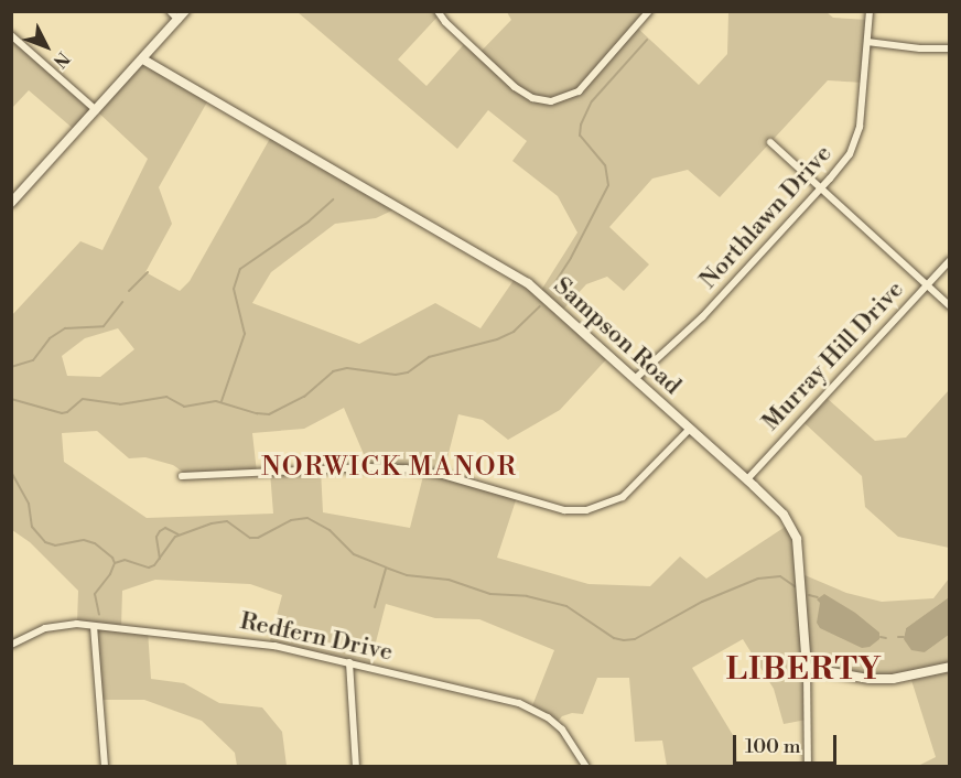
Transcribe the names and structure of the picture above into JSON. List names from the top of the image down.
{
  "streets": {
    "street": [
      "Northlawn Drive",
      "Sampson Road",
      "Murray Hill Drive",
      "Redfern Drive"
    ]
  },
  "crossings": [
    ["Northlawn Drive", "Sampson Road"],
    ["Sampson Road", "Murray Hill Drive"]
  ],
  "districts": ["NORWICK MANOR", "LIBERTY"],
  "scale_bar": "100 m",
  "north": "bottom right"
}
